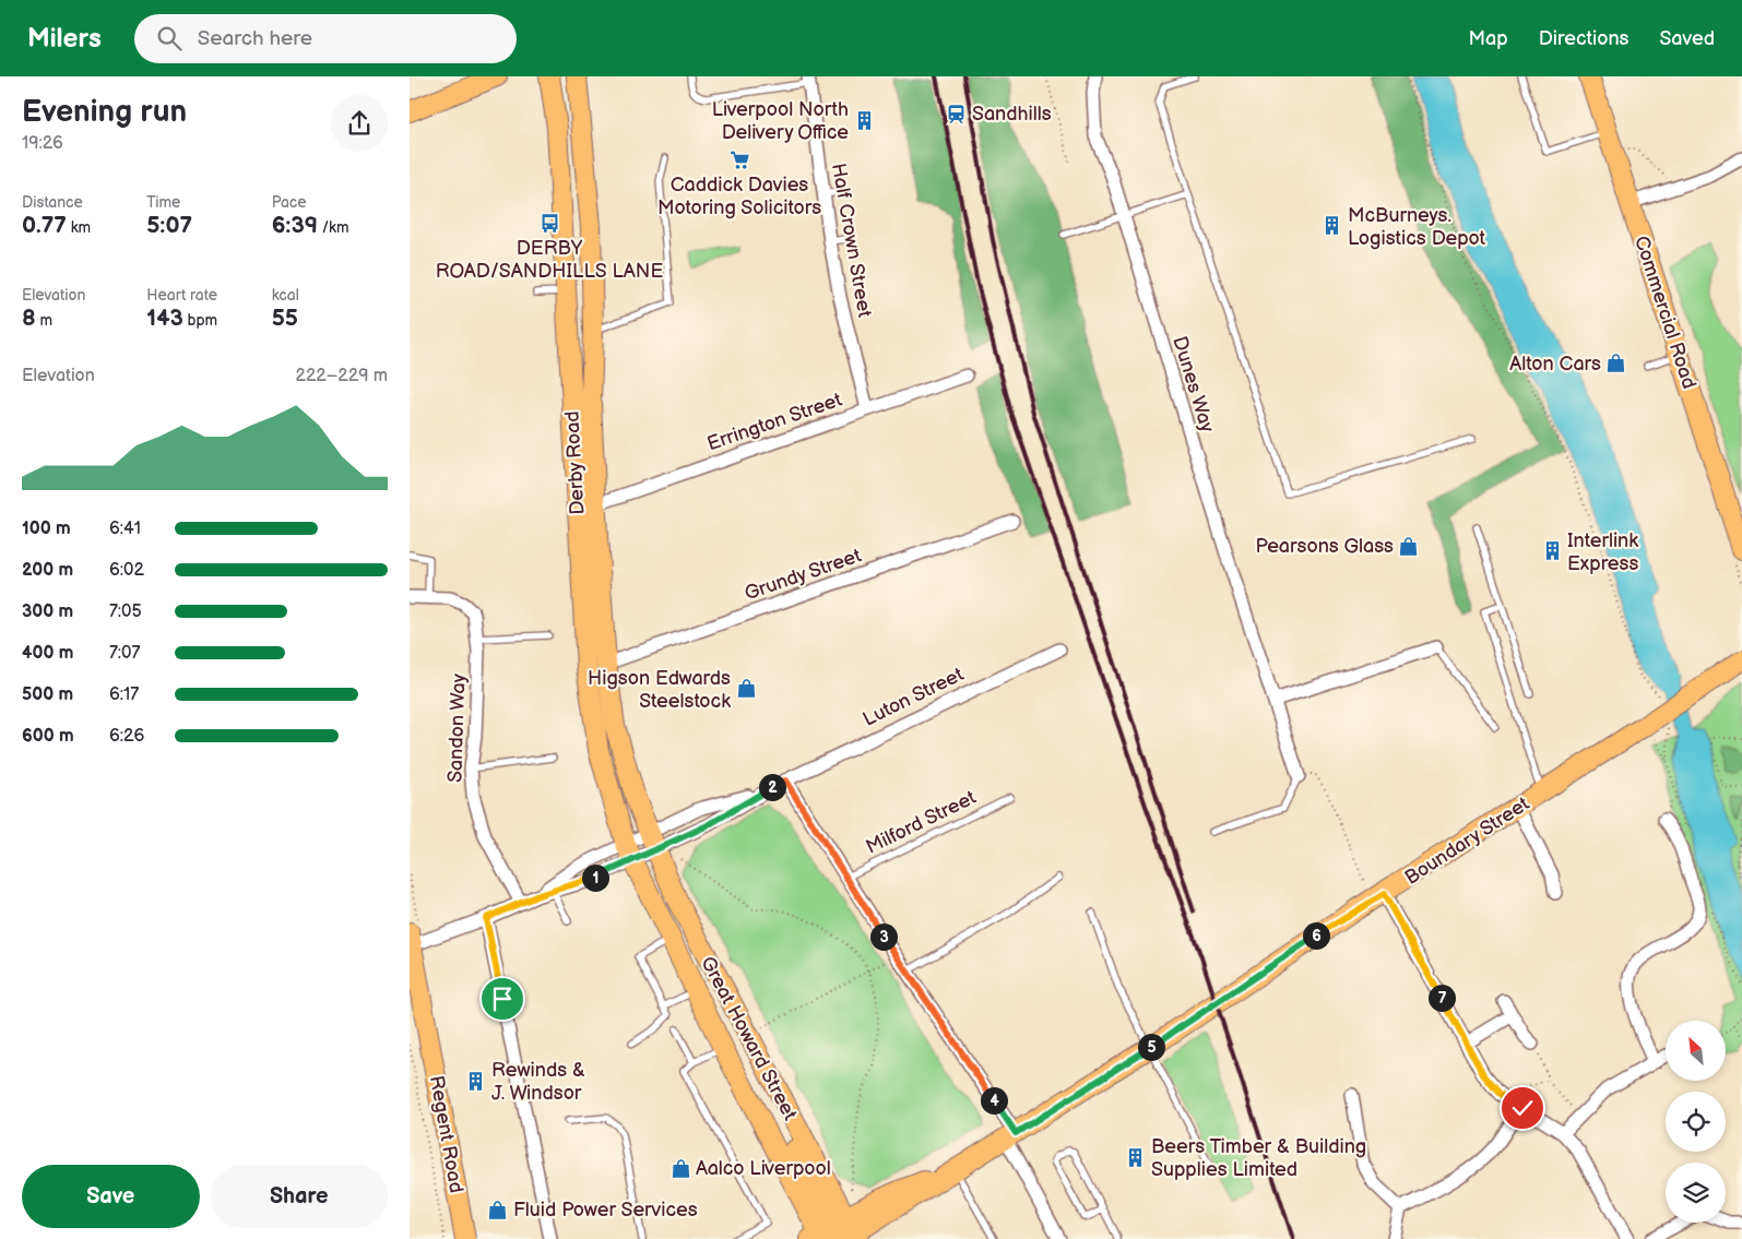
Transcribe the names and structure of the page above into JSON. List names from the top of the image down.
{
  "streets": {
    "main road": [
      "Commercial Road",
      "Derby Road",
      "Boundary Street",
      "Great Howard Street",
      "Regent Road"
    ],
    "street": [
      "Half Crown Street",
      "Dunes Way",
      "Errington Street",
      "Grundy Street",
      "Luton Street",
      "Sandon Way"
    ],
    "lane": ["Milford Street"]
  },
  "crossings": [
    ["Half Crown Street", "Errington Street"],
    ["Errington Street", "Derby Road"],
    ["Derby Road", "Grundy Street"],
    ["Derby Road", "Great Howard Street"],
    ["Boundary Street", "Great Howard Street"]
  ],
  "places": {
    "station": ["Sandhills"],
    "building": [
      "Liverpool North Delivery Office",
      "McBurneys. Logistics Depot",
      "Interlink Express",
      "Rewinds & J. Windsor",
      "Beers Timber & Building Supplies Limited"
    ],
    "supermarket": ["Caddick Davies Motoring Solicitors"],
    "bus stop": ["DERBY ROAD/SANDHILLS LANE"],
    "shop": [
      "Alton Cars",
      "Pearsons Glass",
      "Higson Edwards Steelstock",
      "Aalco Liverpool",
      "Fluid Power Services"
    ]
  },
  "north": "top left",
  "page": {
    "header": "Milers",
    "search": "Search here",
    "nav": ["Map", "Directions", "Saved"],
    "heading": ["Evening run", "19:26"],
    "stats": [
      ["Distance", "0.77 km"],
      ["Time", "5:07"],
      ["Pace", "6:39 /km"],
      ["Elevation", "8 m"],
      ["Heart rate", "143 bpm"],
      ["kcal", "55"]
    ],
    "chart": ["Elevation", "222–229 m"],
    "list": [
      {
        "name": "100 m",
        "note": "6:41"
      },
      {
        "name": "200 m",
        "note": "6:02"
      },
      {
        "name": "300 m",
        "note": "7:05"
      },
      {
        "name": "400 m",
        "note": "7:07"
      },
      {
        "name": "500 m",
        "note": "6:17"
      },
      {
        "name": "600 m",
        "note": "6:26"
      }
    ],
    "pins": [
      "2",
      "1",
      "6",
      "3",
      "7",
      "5",
      "4"
    ],
    "buttons": ["Save", "Share"]
  }
}
